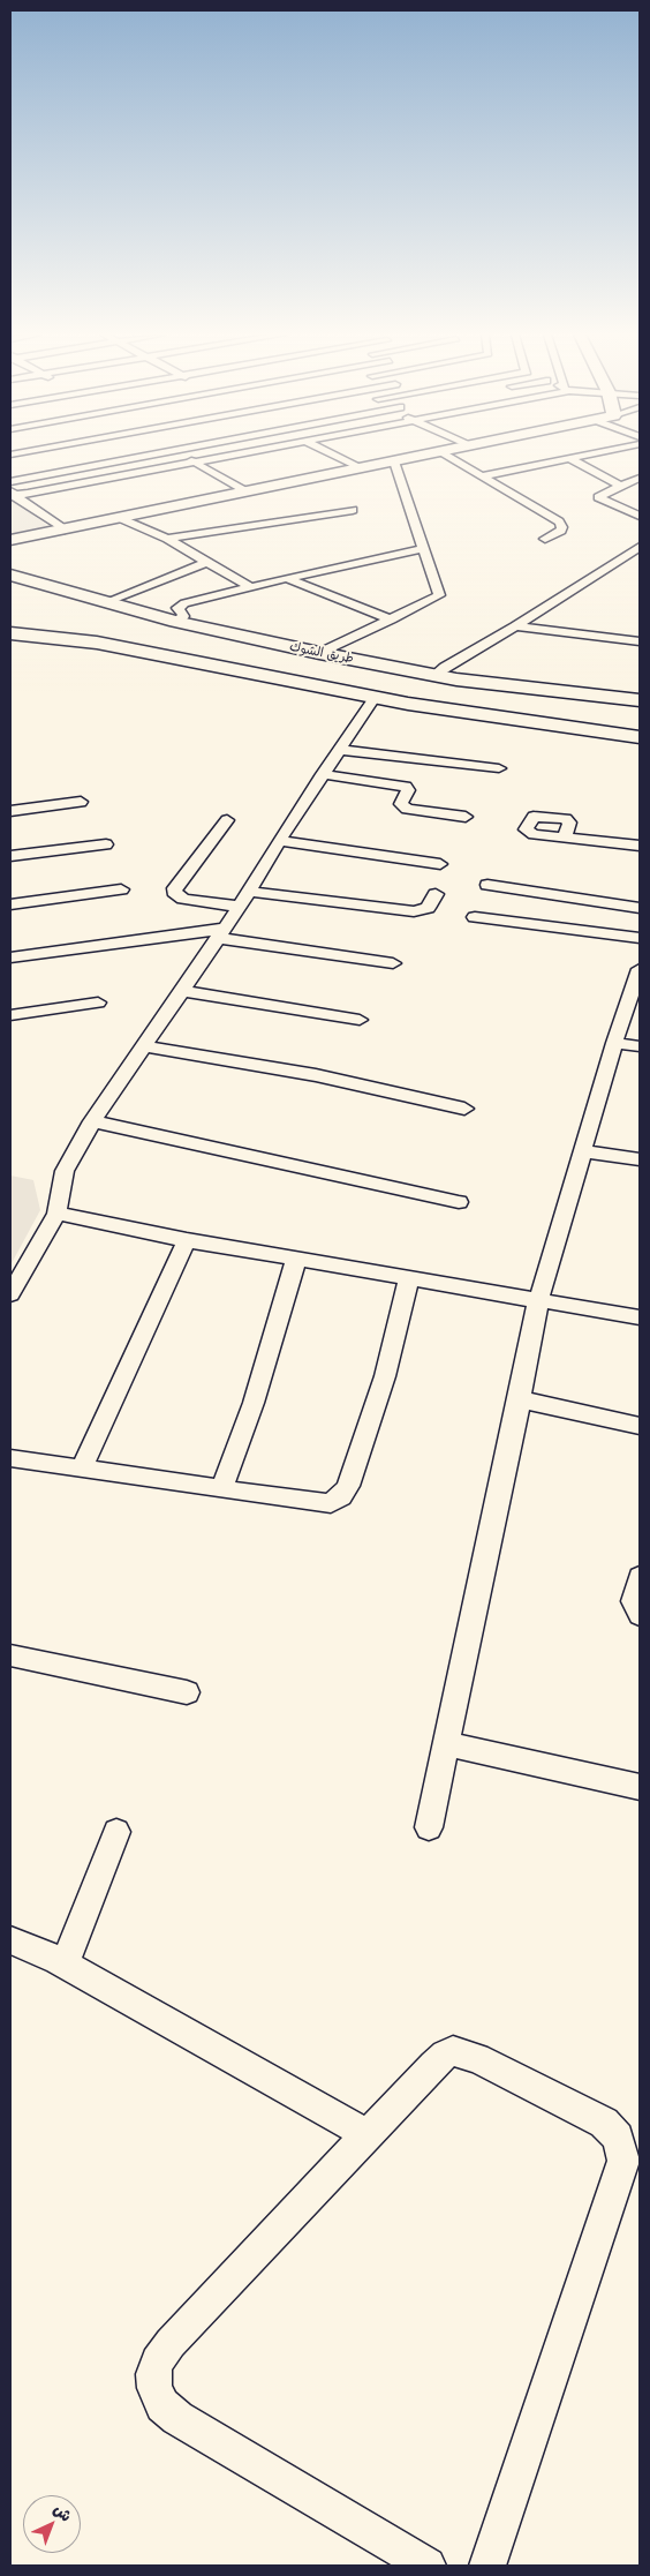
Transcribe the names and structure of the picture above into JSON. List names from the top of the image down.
{
  "streets": {
    "main road": ["طريق الشوك"]
  },
  "north": "top right"
}
